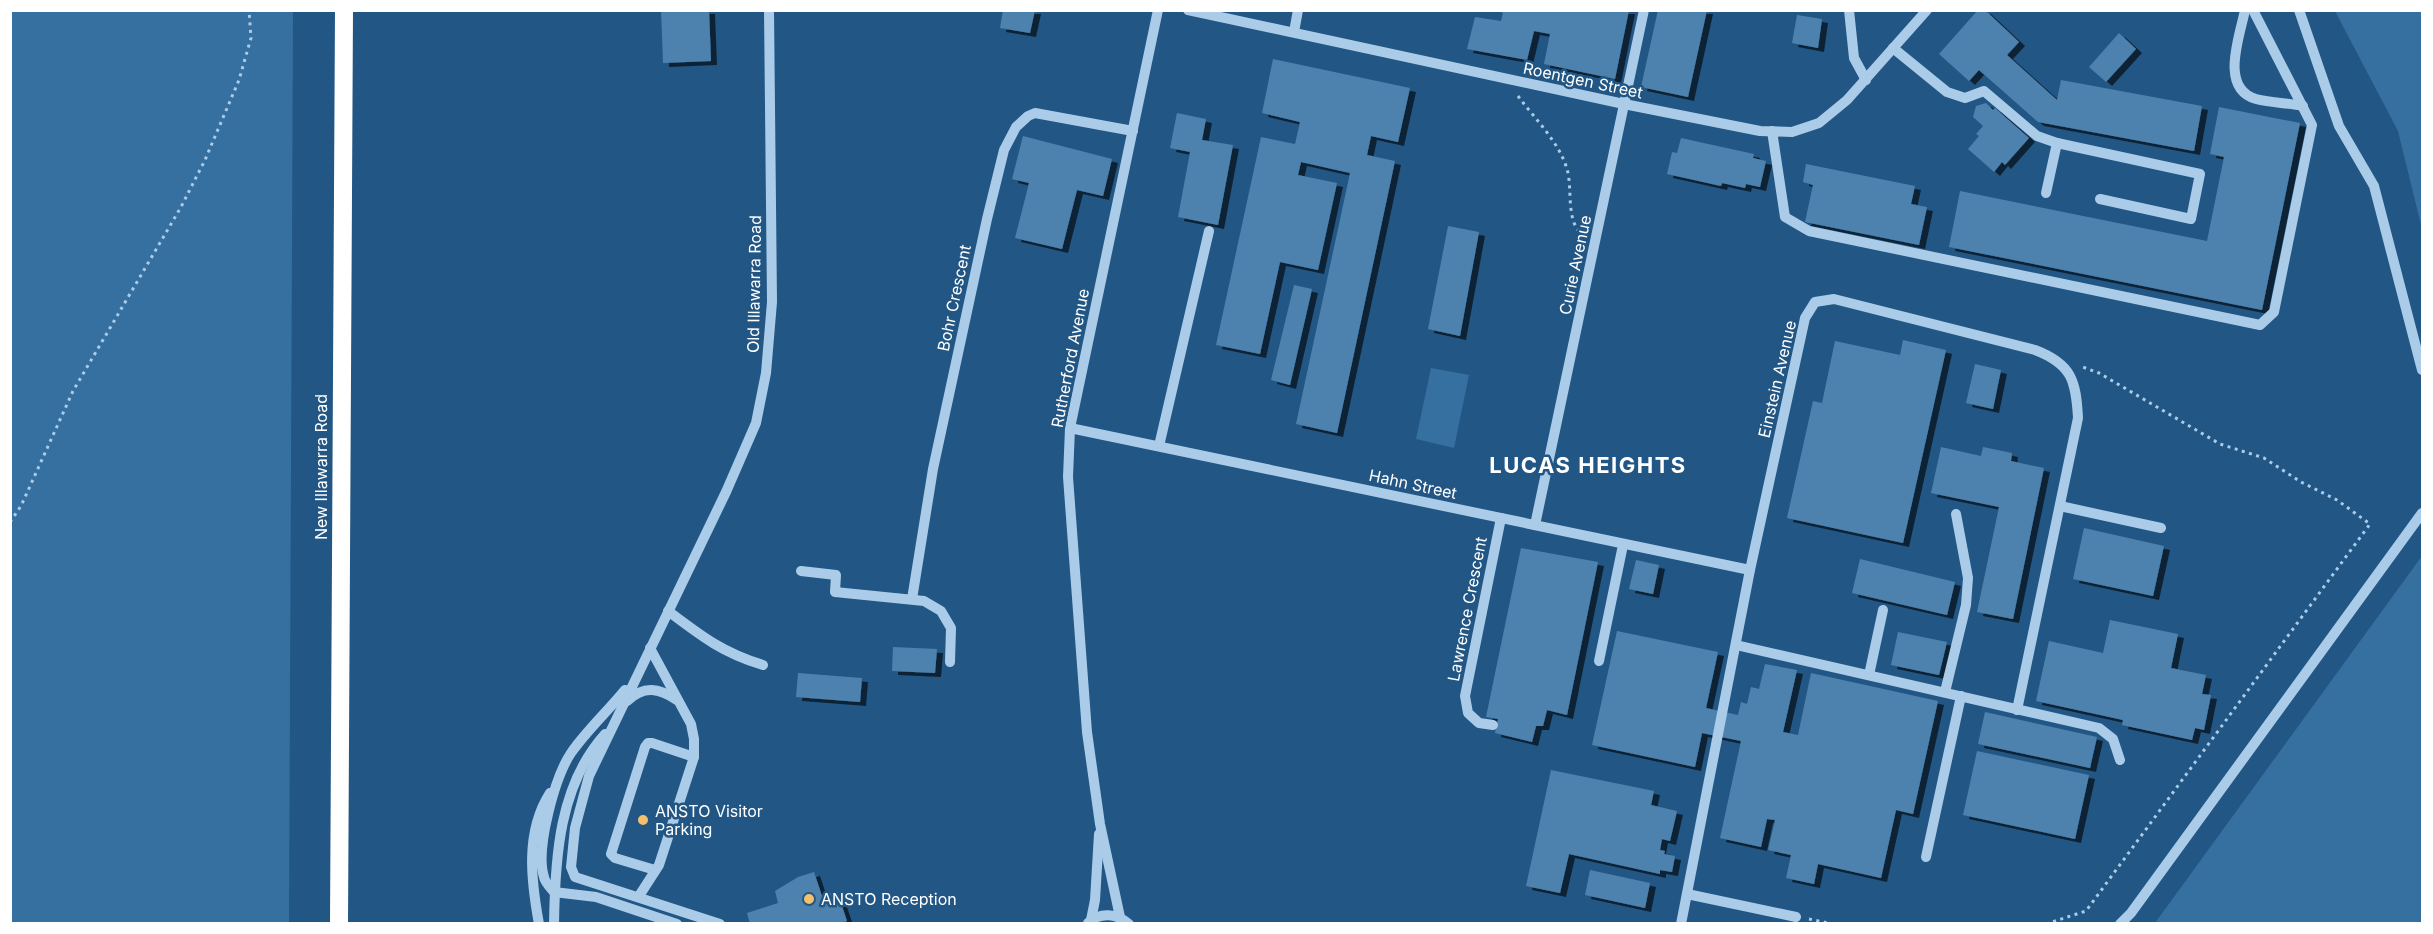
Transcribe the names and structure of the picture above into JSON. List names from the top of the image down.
{
  "streets": {
    "highway": ["New Illawarra Road"],
    "lane": [
      "Roentgen Street",
      "Curie Avenue",
      "Old Illawarra Road",
      "Bohr Crescent",
      "Rutherford Avenue",
      "Einstein Avenue",
      "Hahn Street",
      "Lawrence Crescent"
    ]
  },
  "crossings": [
    ["Roentgen Street", "Curie Avenue"],
    ["Curie Avenue", "Hahn Street"],
    ["Bohr Crescent", "Rutherford Avenue"],
    ["Rutherford Avenue", "Hahn Street"],
    ["Einstein Avenue", "Hahn Street"],
    ["Hahn Street", "Lawrence Crescent"]
  ],
  "districts": ["LUCAS HEIGHTS"],
  "places": ["ANSTO Visitor Parking", "ANSTO Reception"]
}
